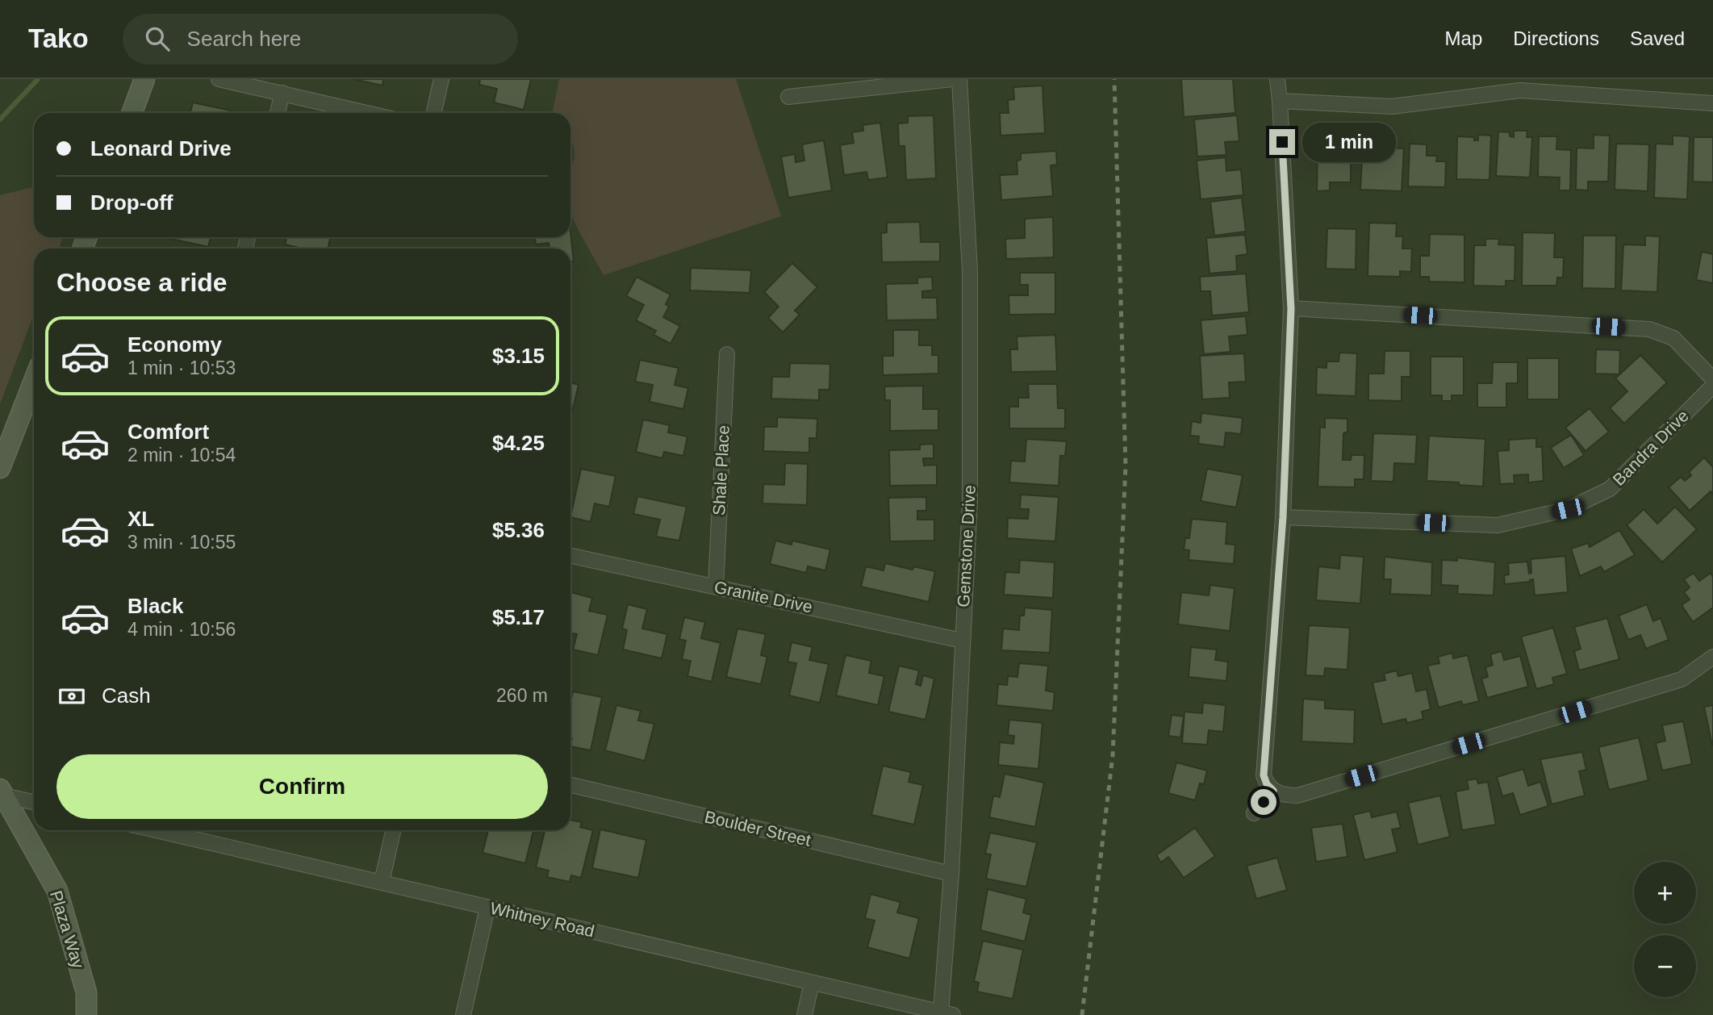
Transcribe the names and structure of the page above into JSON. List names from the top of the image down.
{
  "streets": {
    "main road": ["Plaza Way"],
    "street": [
      "Bandra Drive",
      "Shale Place",
      "Gemstone Drive",
      "Granite Drive",
      "Boulder Street",
      "Whitney Road"
    ]
  },
  "crossings": [
    ["Shale Place", "Granite Drive"],
    ["Gemstone Drive", "Granite Drive"],
    ["Gemstone Drive", "Boulder Street"],
    ["Gemstone Drive", "Whitney Road"]
  ],
  "page": {
    "header": "Tako",
    "search": "Search here",
    "nav": ["Map", "Directions", "Saved"],
    "banner": ["Leonard Drive", "Drop-off"],
    "bubble": "1 min",
    "heading": "Choose a ride",
    "list": [
      {
        "name": "Economy",
        "note": "1 min · 10:53",
        "value": "$3.15"
      },
      {
        "name": "Comfort",
        "note": "2 min · 10:54",
        "value": "$4.25"
      },
      {
        "name": "XL",
        "note": "3 min · 10:55",
        "value": "$5.36"
      },
      {
        "name": "Black",
        "note": "4 min · 10:56",
        "value": "$5.17"
      }
    ],
    "pay": ["Cash", "260 m"],
    "buttons": "Confirm",
    "map_buttons": ["+", "−"]
  }
}
